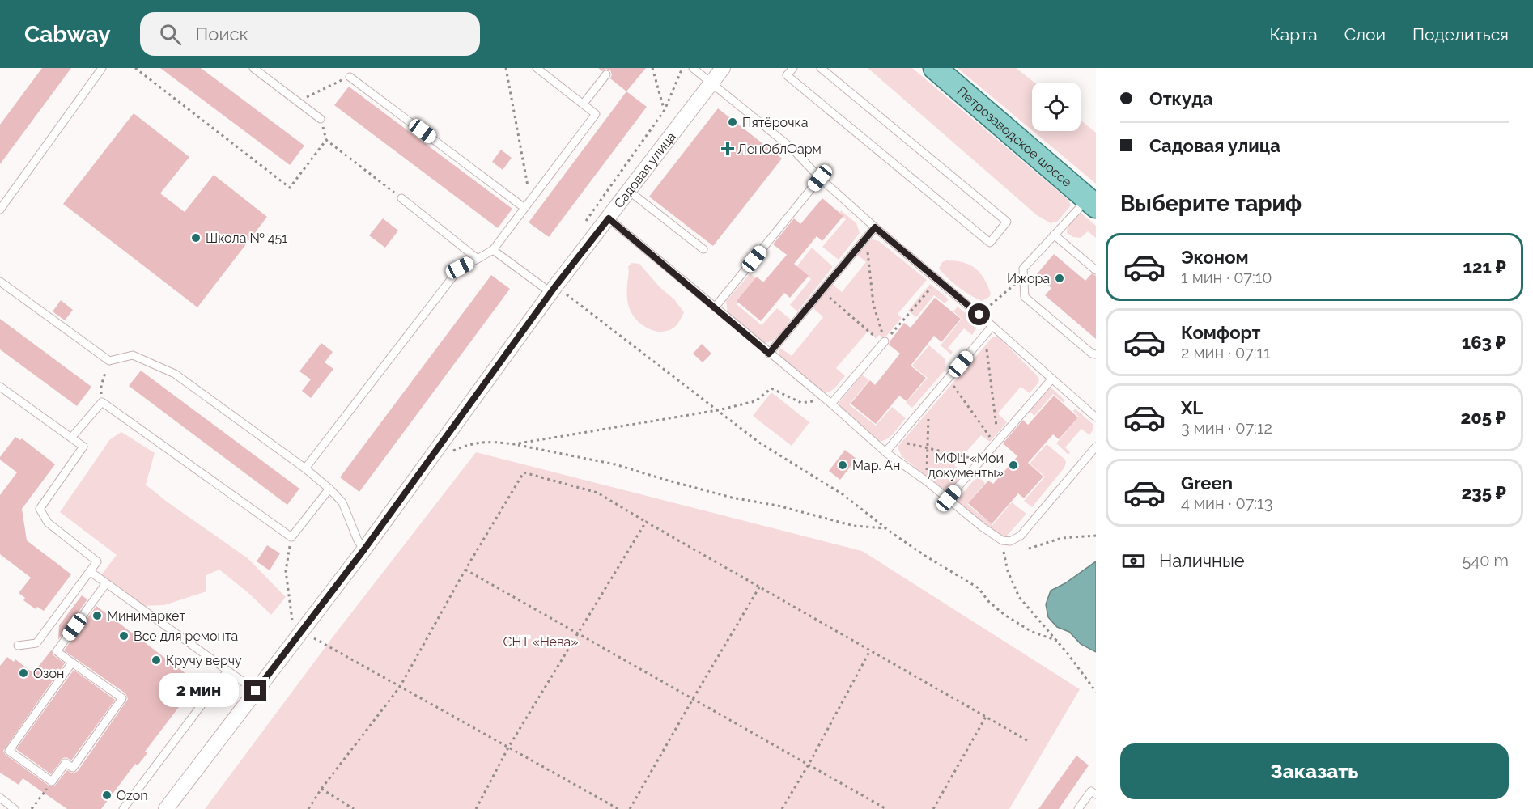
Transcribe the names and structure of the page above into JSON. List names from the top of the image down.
{
  "streets": {
    "main road": ["Петрозаводское шоссе"],
    "street": ["Садовая улица"]
  },
  "parks": ["СНТ «Нева»"],
  "places": {
    "other": [
      "Пятёрочка",
      "Школа № 451",
      "Ижора",
      "Мар. Ан",
      "МФЦ «Мои документы»",
      "Минимаркет",
      "Все для ремонта",
      "Кручу верчу",
      "Озон",
      "Ozon"
    ],
    "health": ["ЛенОблФарм"]
  },
  "page": {
    "header": "Cabway",
    "search": "Поиск",
    "nav": ["Карта", "Слои", "Поделиться"],
    "banner": ["Откуда", "Садовая улица"],
    "heading": "Выберите тариф",
    "list": [
      {
        "name": "Эконом",
        "note": "1 мин · 07:10",
        "value": "121 ₽"
      },
      {
        "name": "Комфорт",
        "note": "2 мин · 07:11",
        "value": "163 ₽"
      },
      {
        "name": "XL",
        "note": "3 мин · 07:12",
        "value": "205 ₽"
      },
      {
        "name": "Green",
        "note": "4 мин · 07:13",
        "value": "235 ₽"
      }
    ],
    "pay": ["Наличные", "540 m"],
    "bubble": "2 мин",
    "buttons": "Заказать"
  }
}
